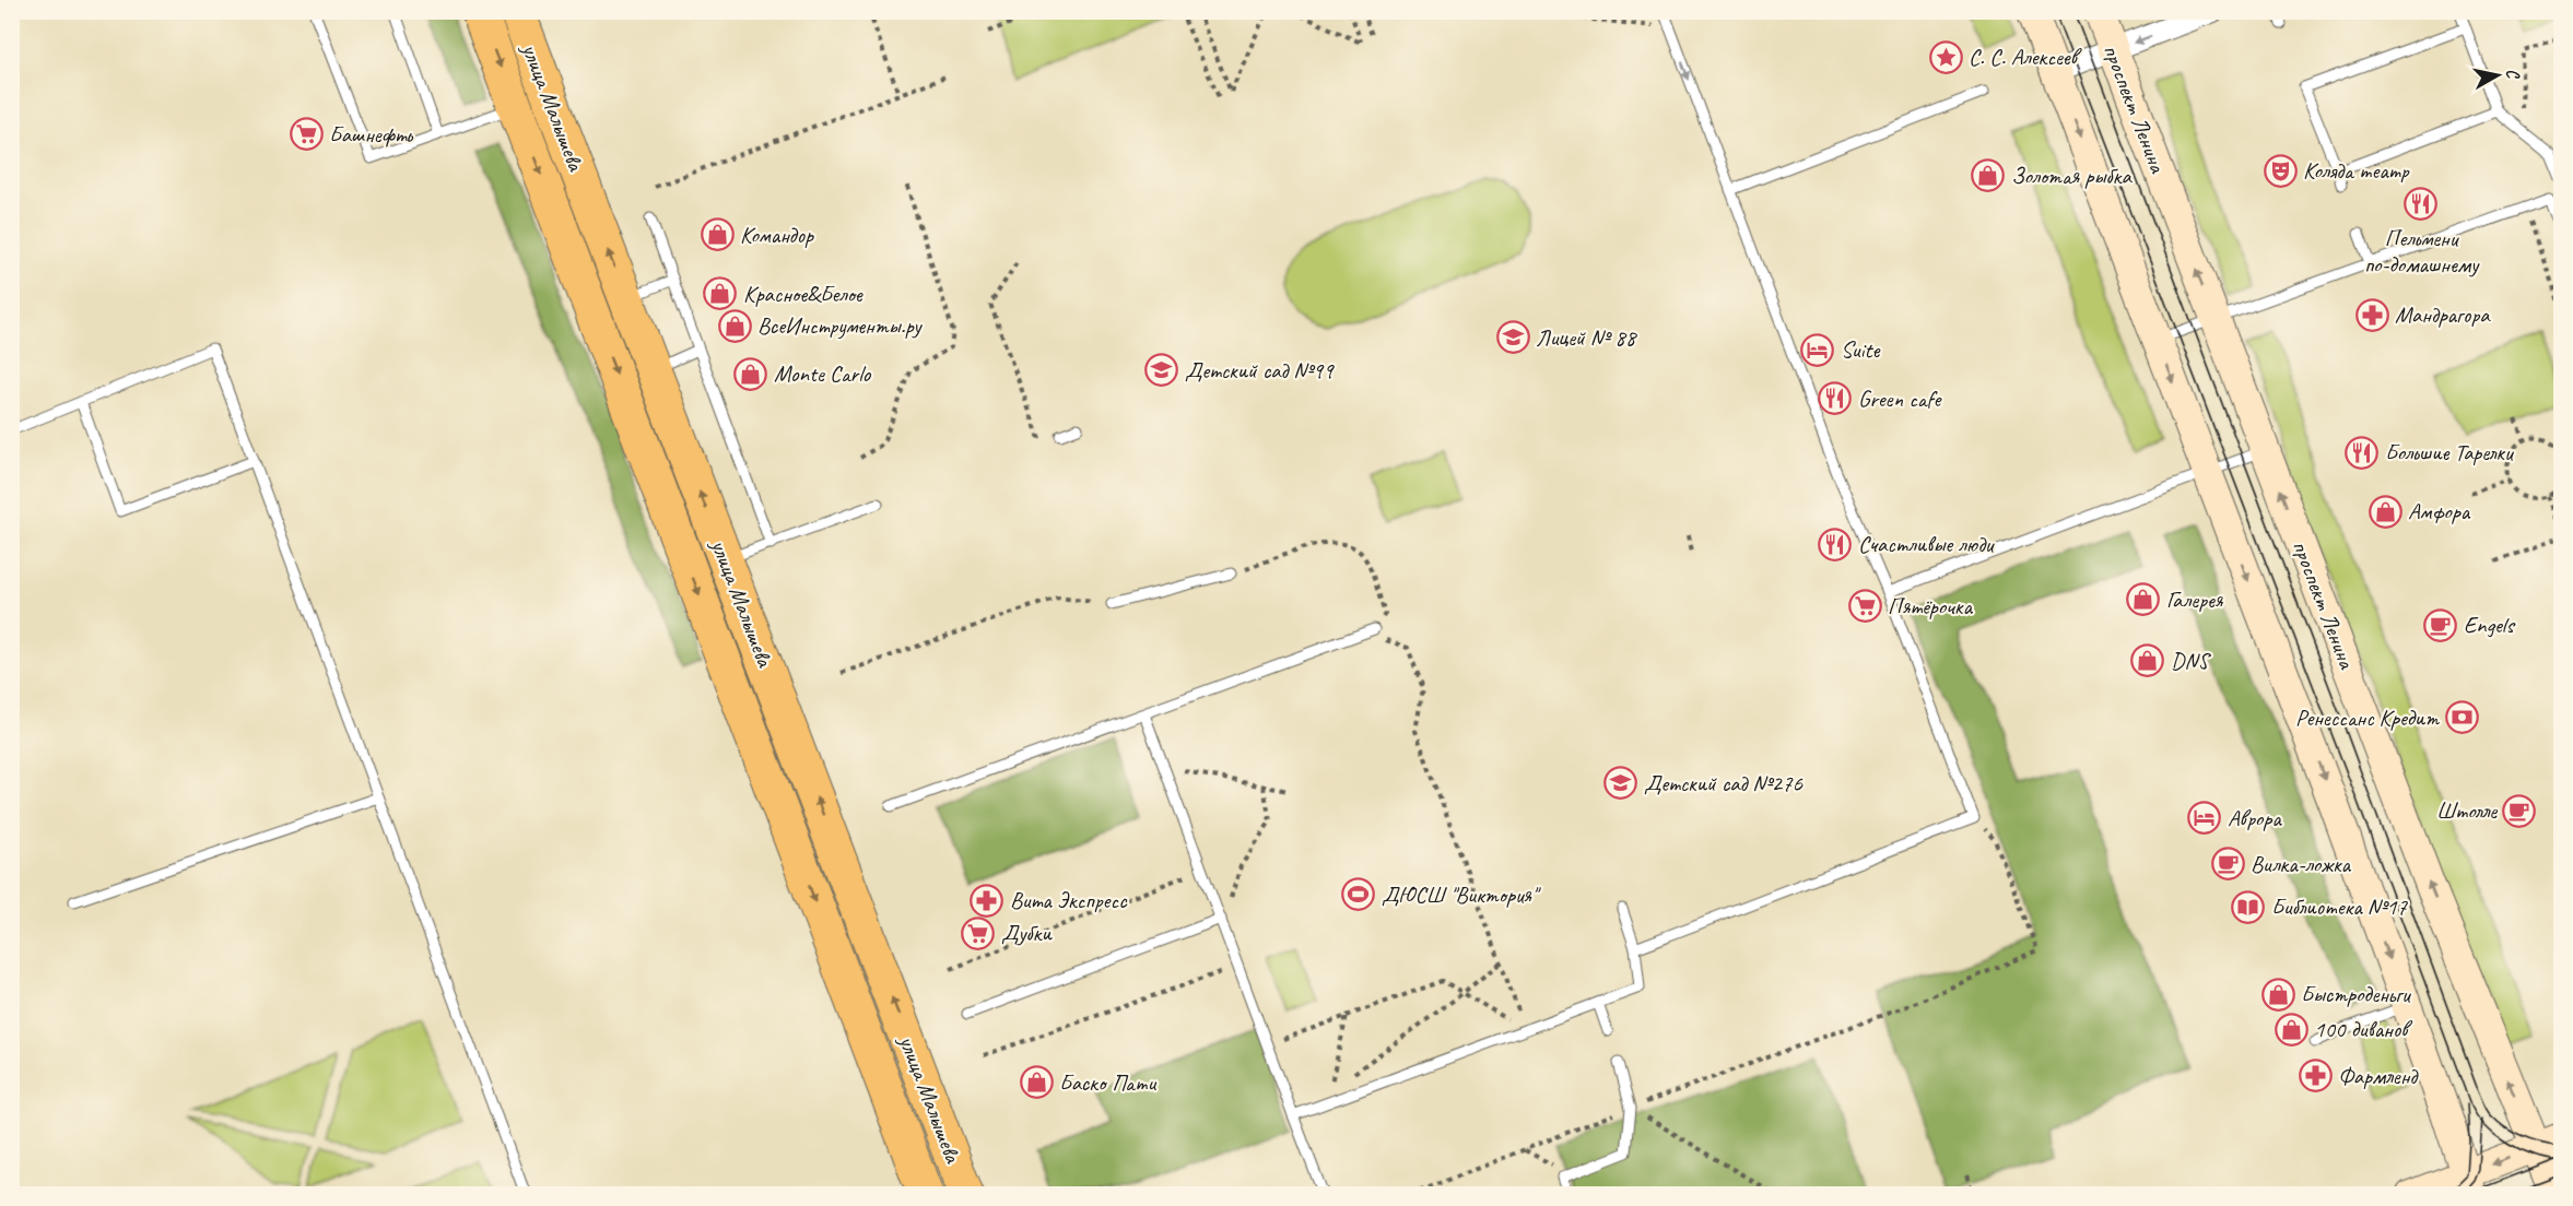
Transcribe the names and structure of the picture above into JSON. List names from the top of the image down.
{
  "streets": {
    "main road": ["улица Малышева", "проспект Ленина"]
  },
  "places": {
    "place": ["С. С. Алексеев"],
    "supermarket": ["Башнефть", "Пятёрочка", "Дубки"],
    "theatre": ["Коляда театр"],
    "shop": [
      "Золотая рыбка",
      "Командор",
      "Красное&Белое",
      "ВсеИнструменты.ру",
      "Monte Carlo",
      "Амфора",
      "Галерея",
      "DNS",
      "Быстроденьги",
      "100 диванов",
      "Баско Пати"
    ],
    "restaurant": [
      "Пельмени по-домашнему",
      "Green cafe",
      "Большие Тарелки",
      "Счастливые люди"
    ],
    "pharmacy": ["Мандрагора", "Вита Экспресс", "Фармленд"],
    "school or university": ["Лицей № 88", "Детский сад №99", "Детский сад №276"],
    "hotel": ["Suite", "Аврора"],
    "cafe": ["Engels", "Штолле", "Вилка-ложка"],
    "bank": ["Ренессанс Кредит"],
    "sports": ["ДЮСШ \"Виктория\""],
    "library": ["Библиотека №17"]
  },
  "north": "right"
}
